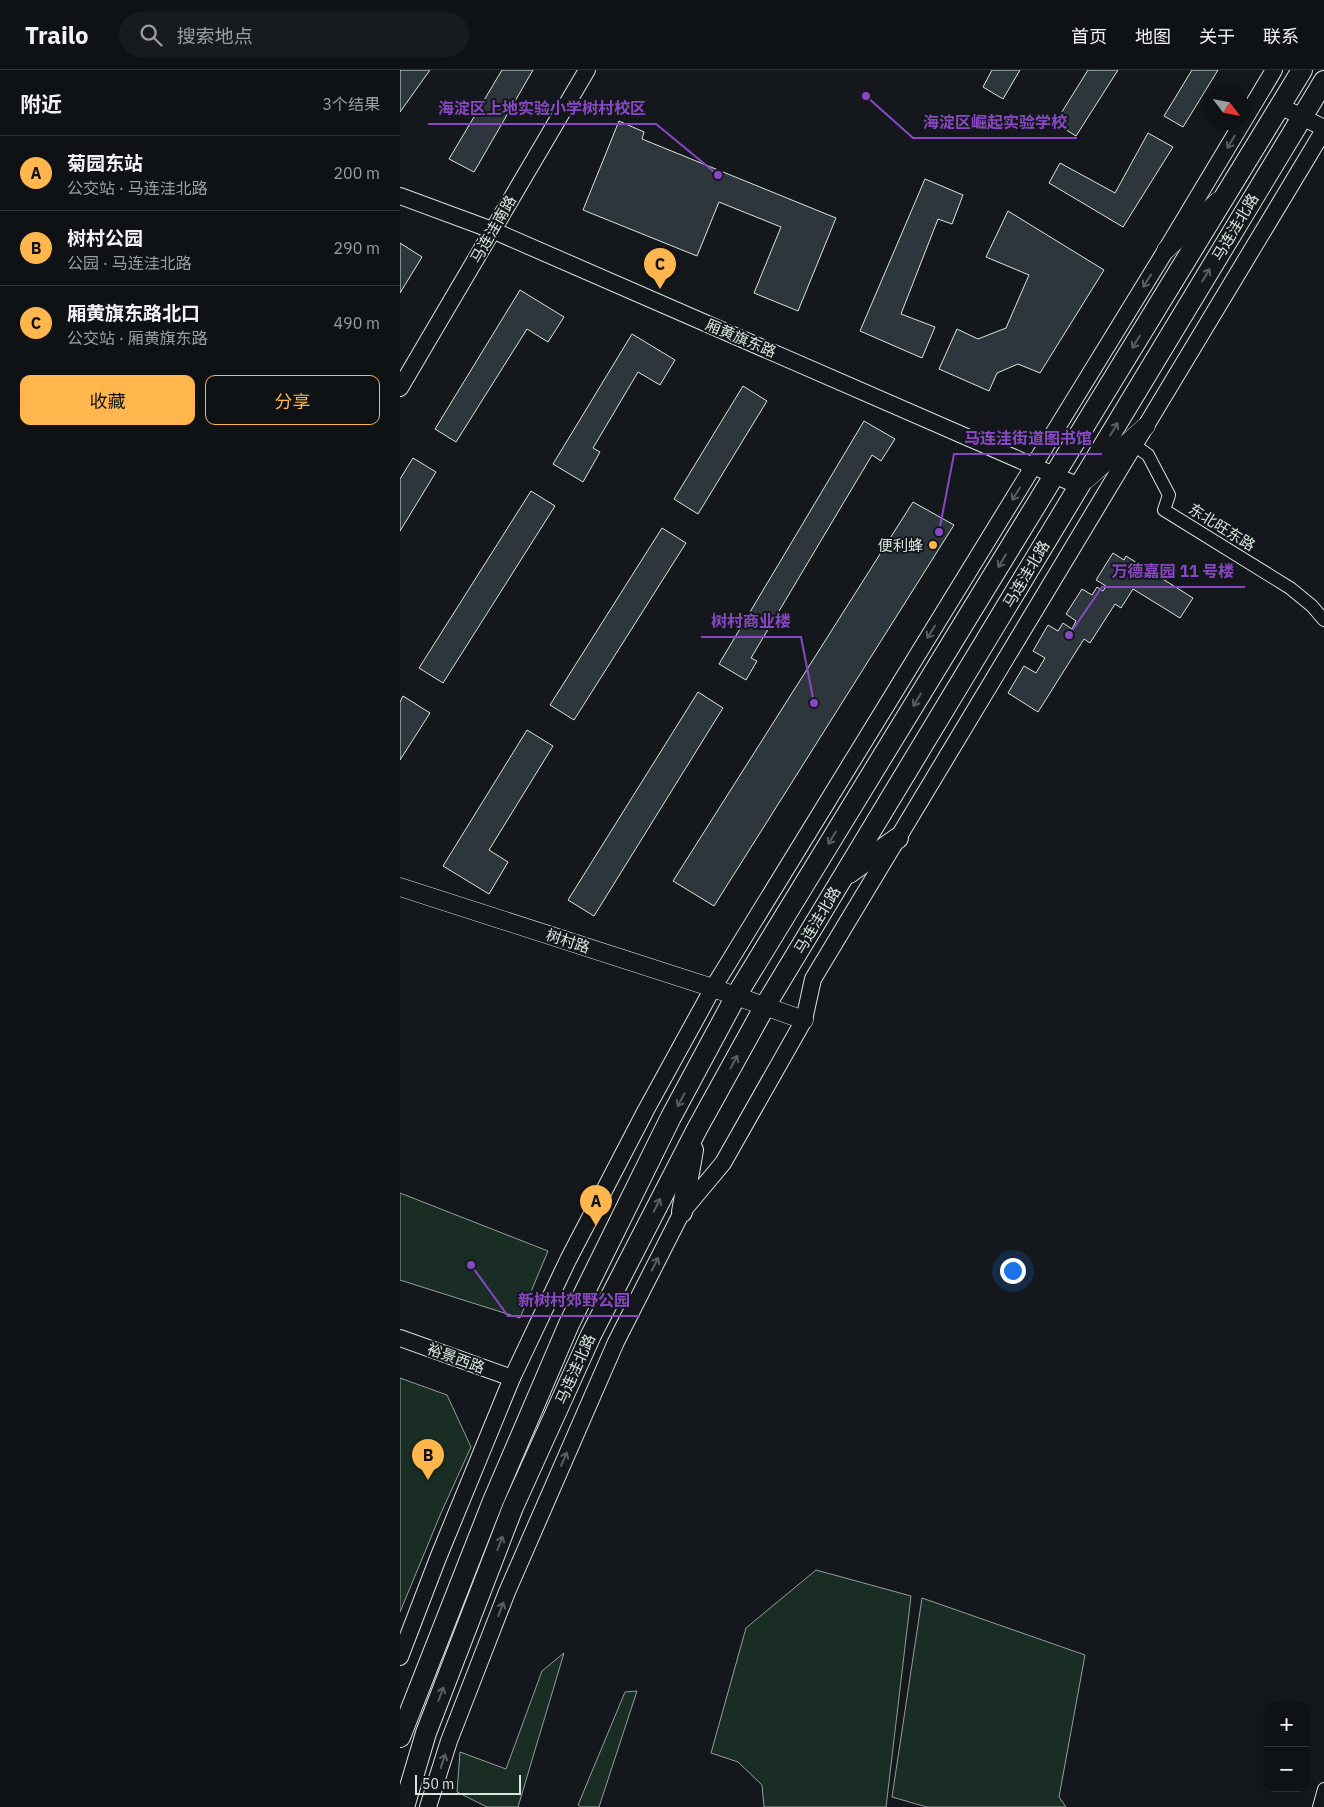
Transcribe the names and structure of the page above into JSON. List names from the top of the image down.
{
  "streets": {
    "main road": ["马连洼北路", "树村路"],
    "street": [
      "马连洼南路",
      "厢黄旗东路",
      "东北旺东路",
      "裕景西路"
    ]
  },
  "crossings": [
    ["马连洼北路", "厢黄旗东路"],
    ["马连洼北路", "东北旺东路"],
    ["马连洼北路", "树村路"],
    ["马连洼南路", "厢黄旗东路"]
  ],
  "places": [
    "海淀区崛起实验学校",
    "海淀区上地实验小学树村校区",
    "马连洼街道图书馆",
    "便利蜂",
    "万德嘉园 11 号楼",
    "树村商业楼",
    "新树村郊野公园"
  ],
  "scale_bar": "50 m",
  "north": "bottom right",
  "page": {
    "header": "Trailo",
    "search": "搜索地点",
    "nav": [
      "首页",
      "地图",
      "关于",
      "联系"
    ],
    "heading": ["附近", "3个结果"],
    "list": [
      {
        "mark": "A",
        "name": "菊园东站",
        "note": "公交站 · 马连洼北路",
        "value": "200 m"
      },
      {
        "mark": "B",
        "name": "树村公园",
        "note": "公园 · 马连洼北路",
        "value": "290 m"
      },
      {
        "mark": "C",
        "name": "厢黄旗东路北口",
        "note": "公交站 · 厢黄旗东路",
        "value": "490 m"
      }
    ],
    "pins": ["C", "A", "B"],
    "buttons": ["收藏", "分享"],
    "map_buttons": ["+", "−"],
    "scale": "50 m"
  }
}
